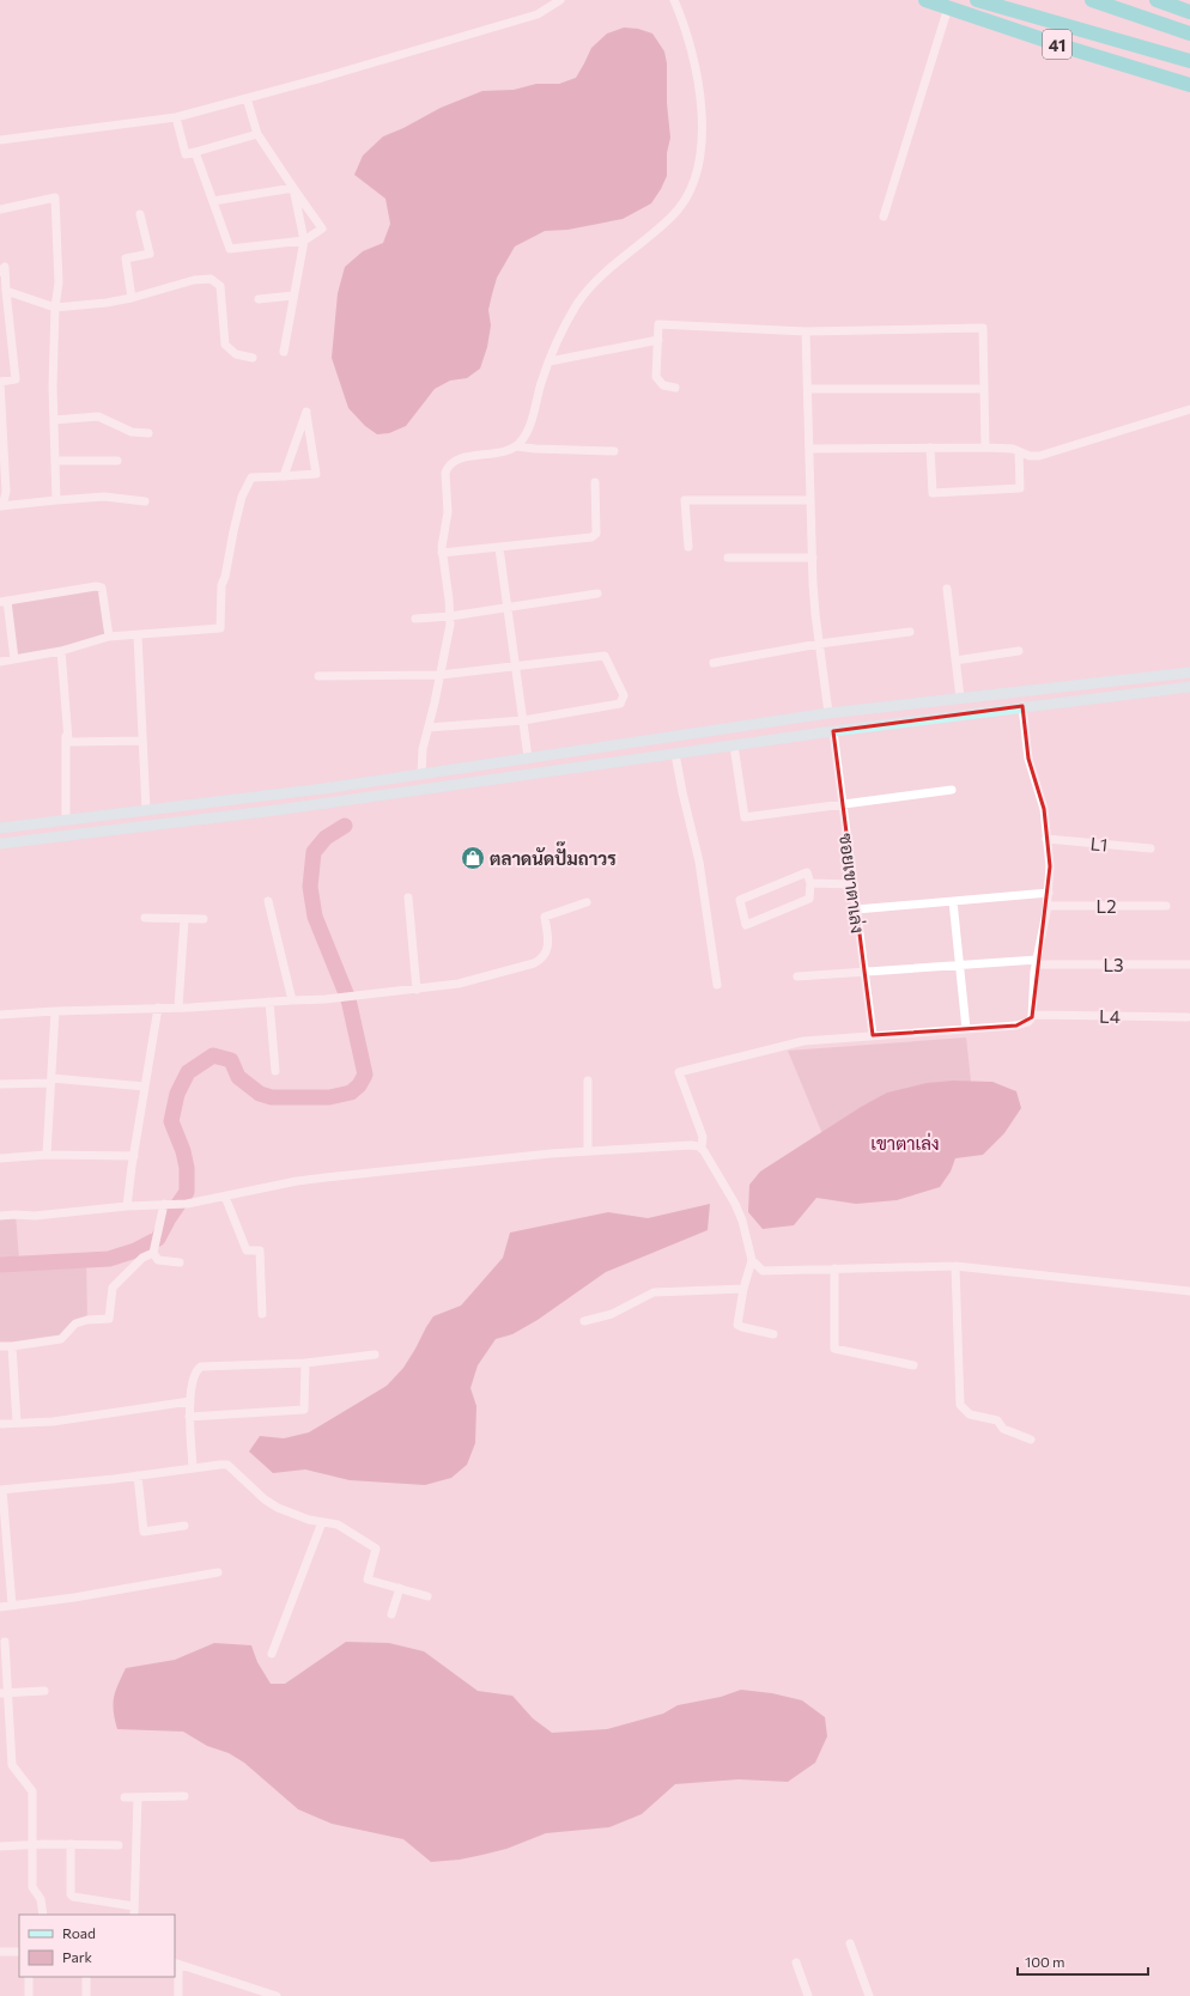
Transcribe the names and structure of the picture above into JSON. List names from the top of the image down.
{
  "streets": {
    "highway": ["41"],
    "street": [
      "L1",
      "ซอยเขาตาเล่ง",
      "L2",
      "L3",
      "L4"
    ]
  },
  "crossings": [
    ["ซอยเขาตาเล่ง", "L3"]
  ],
  "parks": ["เขาตาเล่ง"],
  "places": {
    "shop": ["ตลาดนัดปั๊มถาวร"]
  },
  "legend": ["Road", "Park"],
  "scale_bar": "100 m"
}
